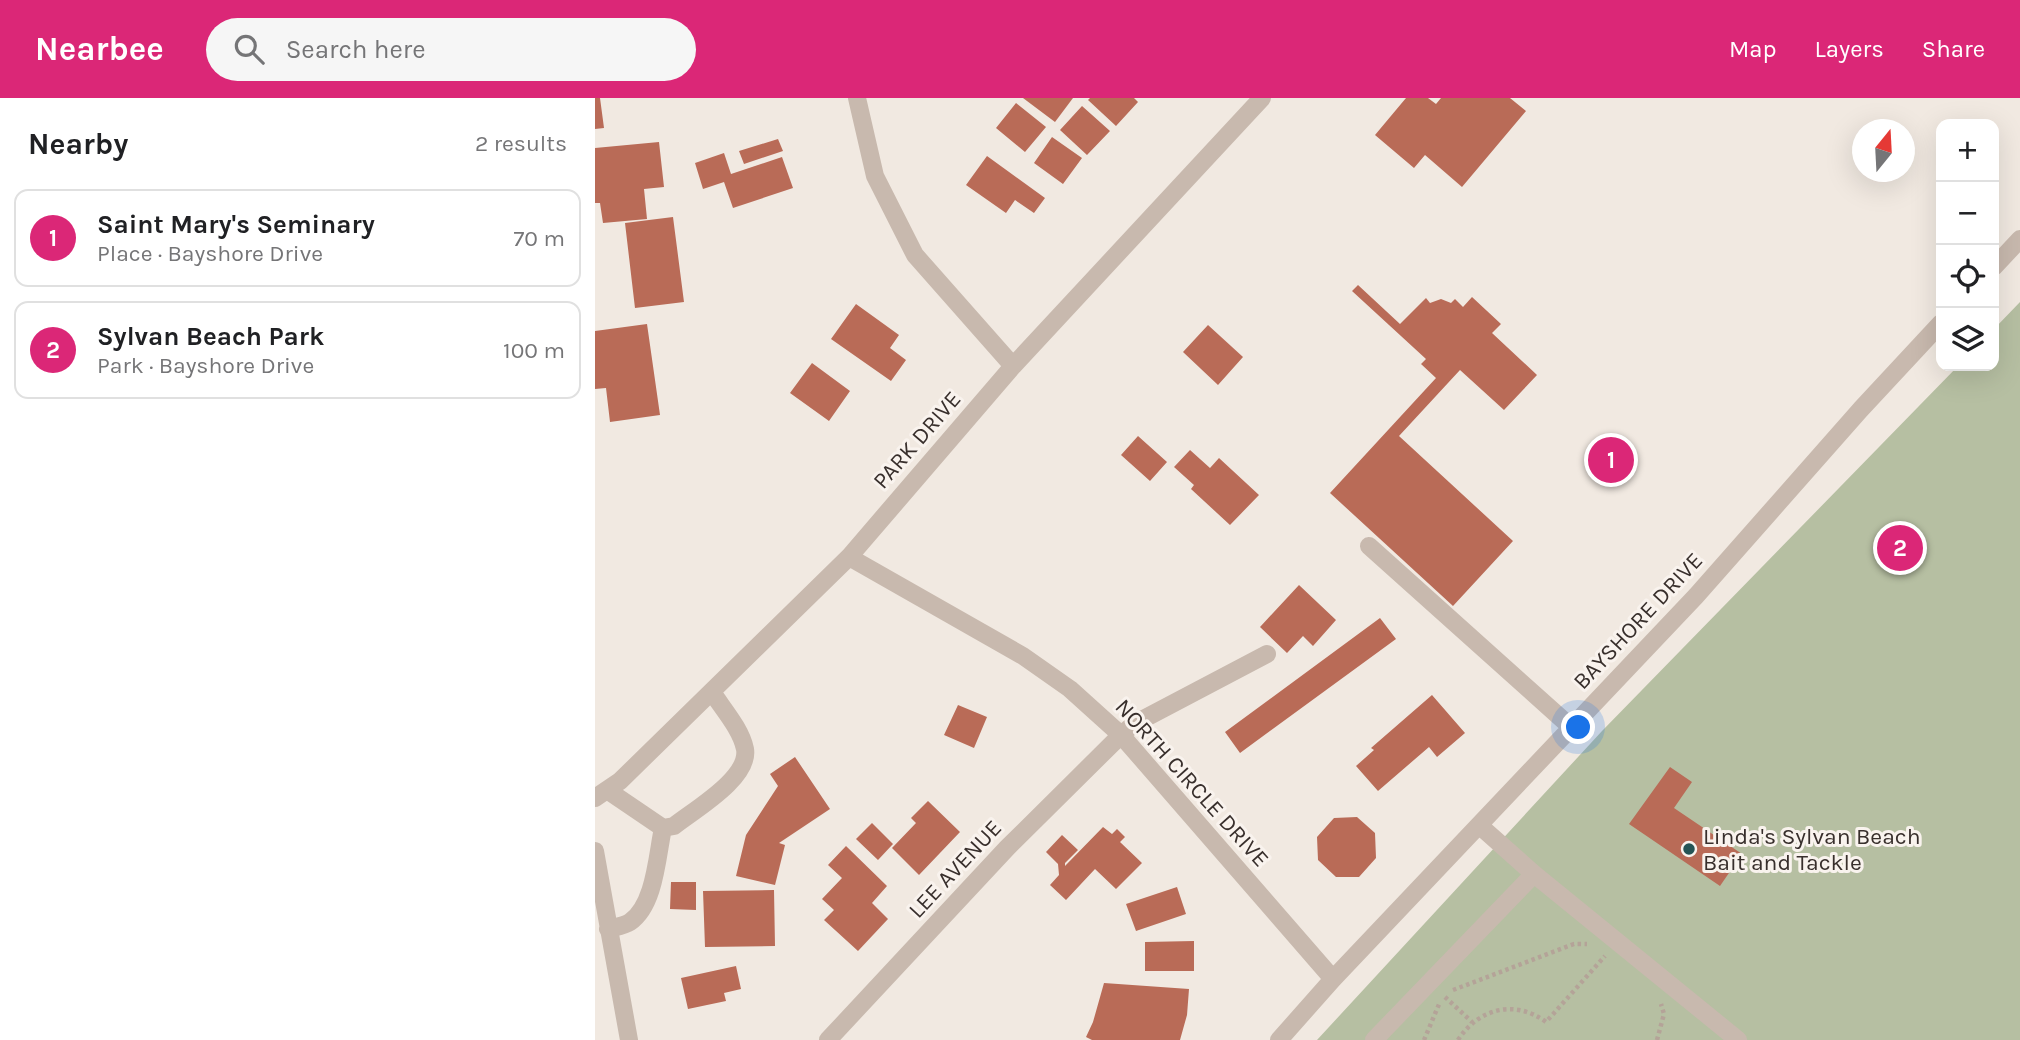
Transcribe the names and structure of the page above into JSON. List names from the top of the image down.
{
  "streets": {
    "street": [
      "PARK DRIVE",
      "BAYSHORE DRIVE",
      "NORTH CIRCLE DRIVE",
      "LEE AVENUE"
    ]
  },
  "crossings": [
    ["PARK DRIVE", "NORTH CIRCLE DRIVE"],
    ["BAYSHORE DRIVE", "NORTH CIRCLE DRIVE"],
    ["NORTH CIRCLE DRIVE", "LEE AVENUE"]
  ],
  "places": ["Linda's Sylvan Beach Bait and Tackle"],
  "north": "top",
  "page": {
    "header": "Nearbee",
    "search": "Search here",
    "nav": ["Map", "Layers", "Share"],
    "heading": ["Nearby", "2 results"],
    "map_buttons": ["+", "−"],
    "list": [
      {
        "mark": "1",
        "name": "Saint Mary's Seminary",
        "note": "Place · Bayshore Drive",
        "value": "70 m"
      },
      {
        "mark": "2",
        "name": "Sylvan Beach Park",
        "note": "Park · Bayshore Drive",
        "value": "100 m"
      }
    ],
    "pins": ["1", "2"]
  }
}
